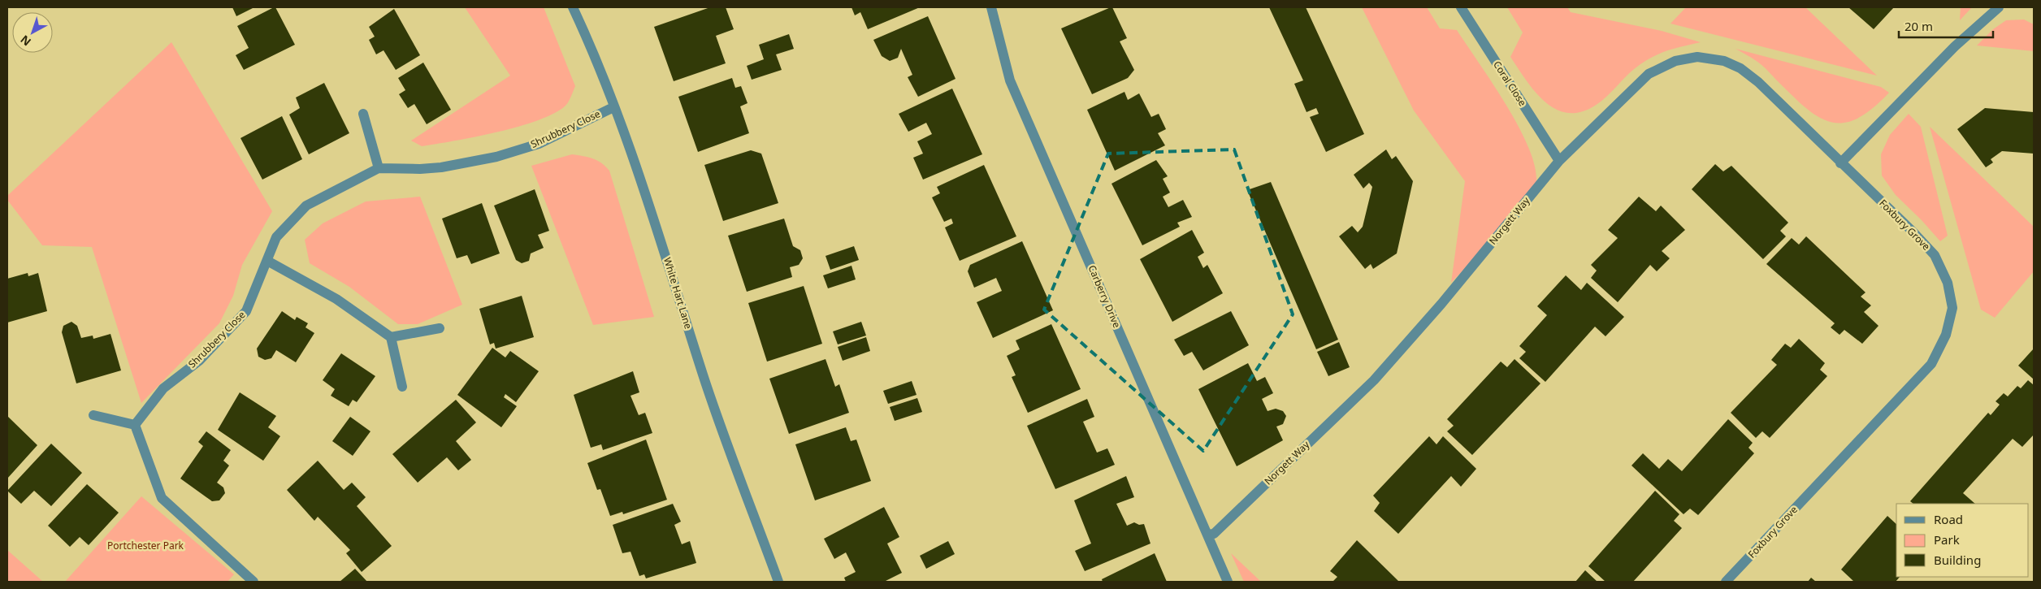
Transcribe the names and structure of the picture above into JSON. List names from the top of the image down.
{
  "streets": {
    "street": [
      "Coral Close",
      "Shrubbery Close",
      "Norgett Way",
      "Foxbury Grove",
      "White Hart Lane",
      "Carberry Drive"
    ]
  },
  "crossings": [
    ["Coral Close", "Norgett Way"],
    ["Shrubbery Close", "White Hart Lane"],
    ["Norgett Way", "Foxbury Grove"],
    ["Norgett Way", "Carberry Drive"]
  ],
  "parks": ["Portchester Park"],
  "legend": ["Road", "Park", "Building"],
  "scale_bar": "20 m",
  "north": "bottom left"
}
